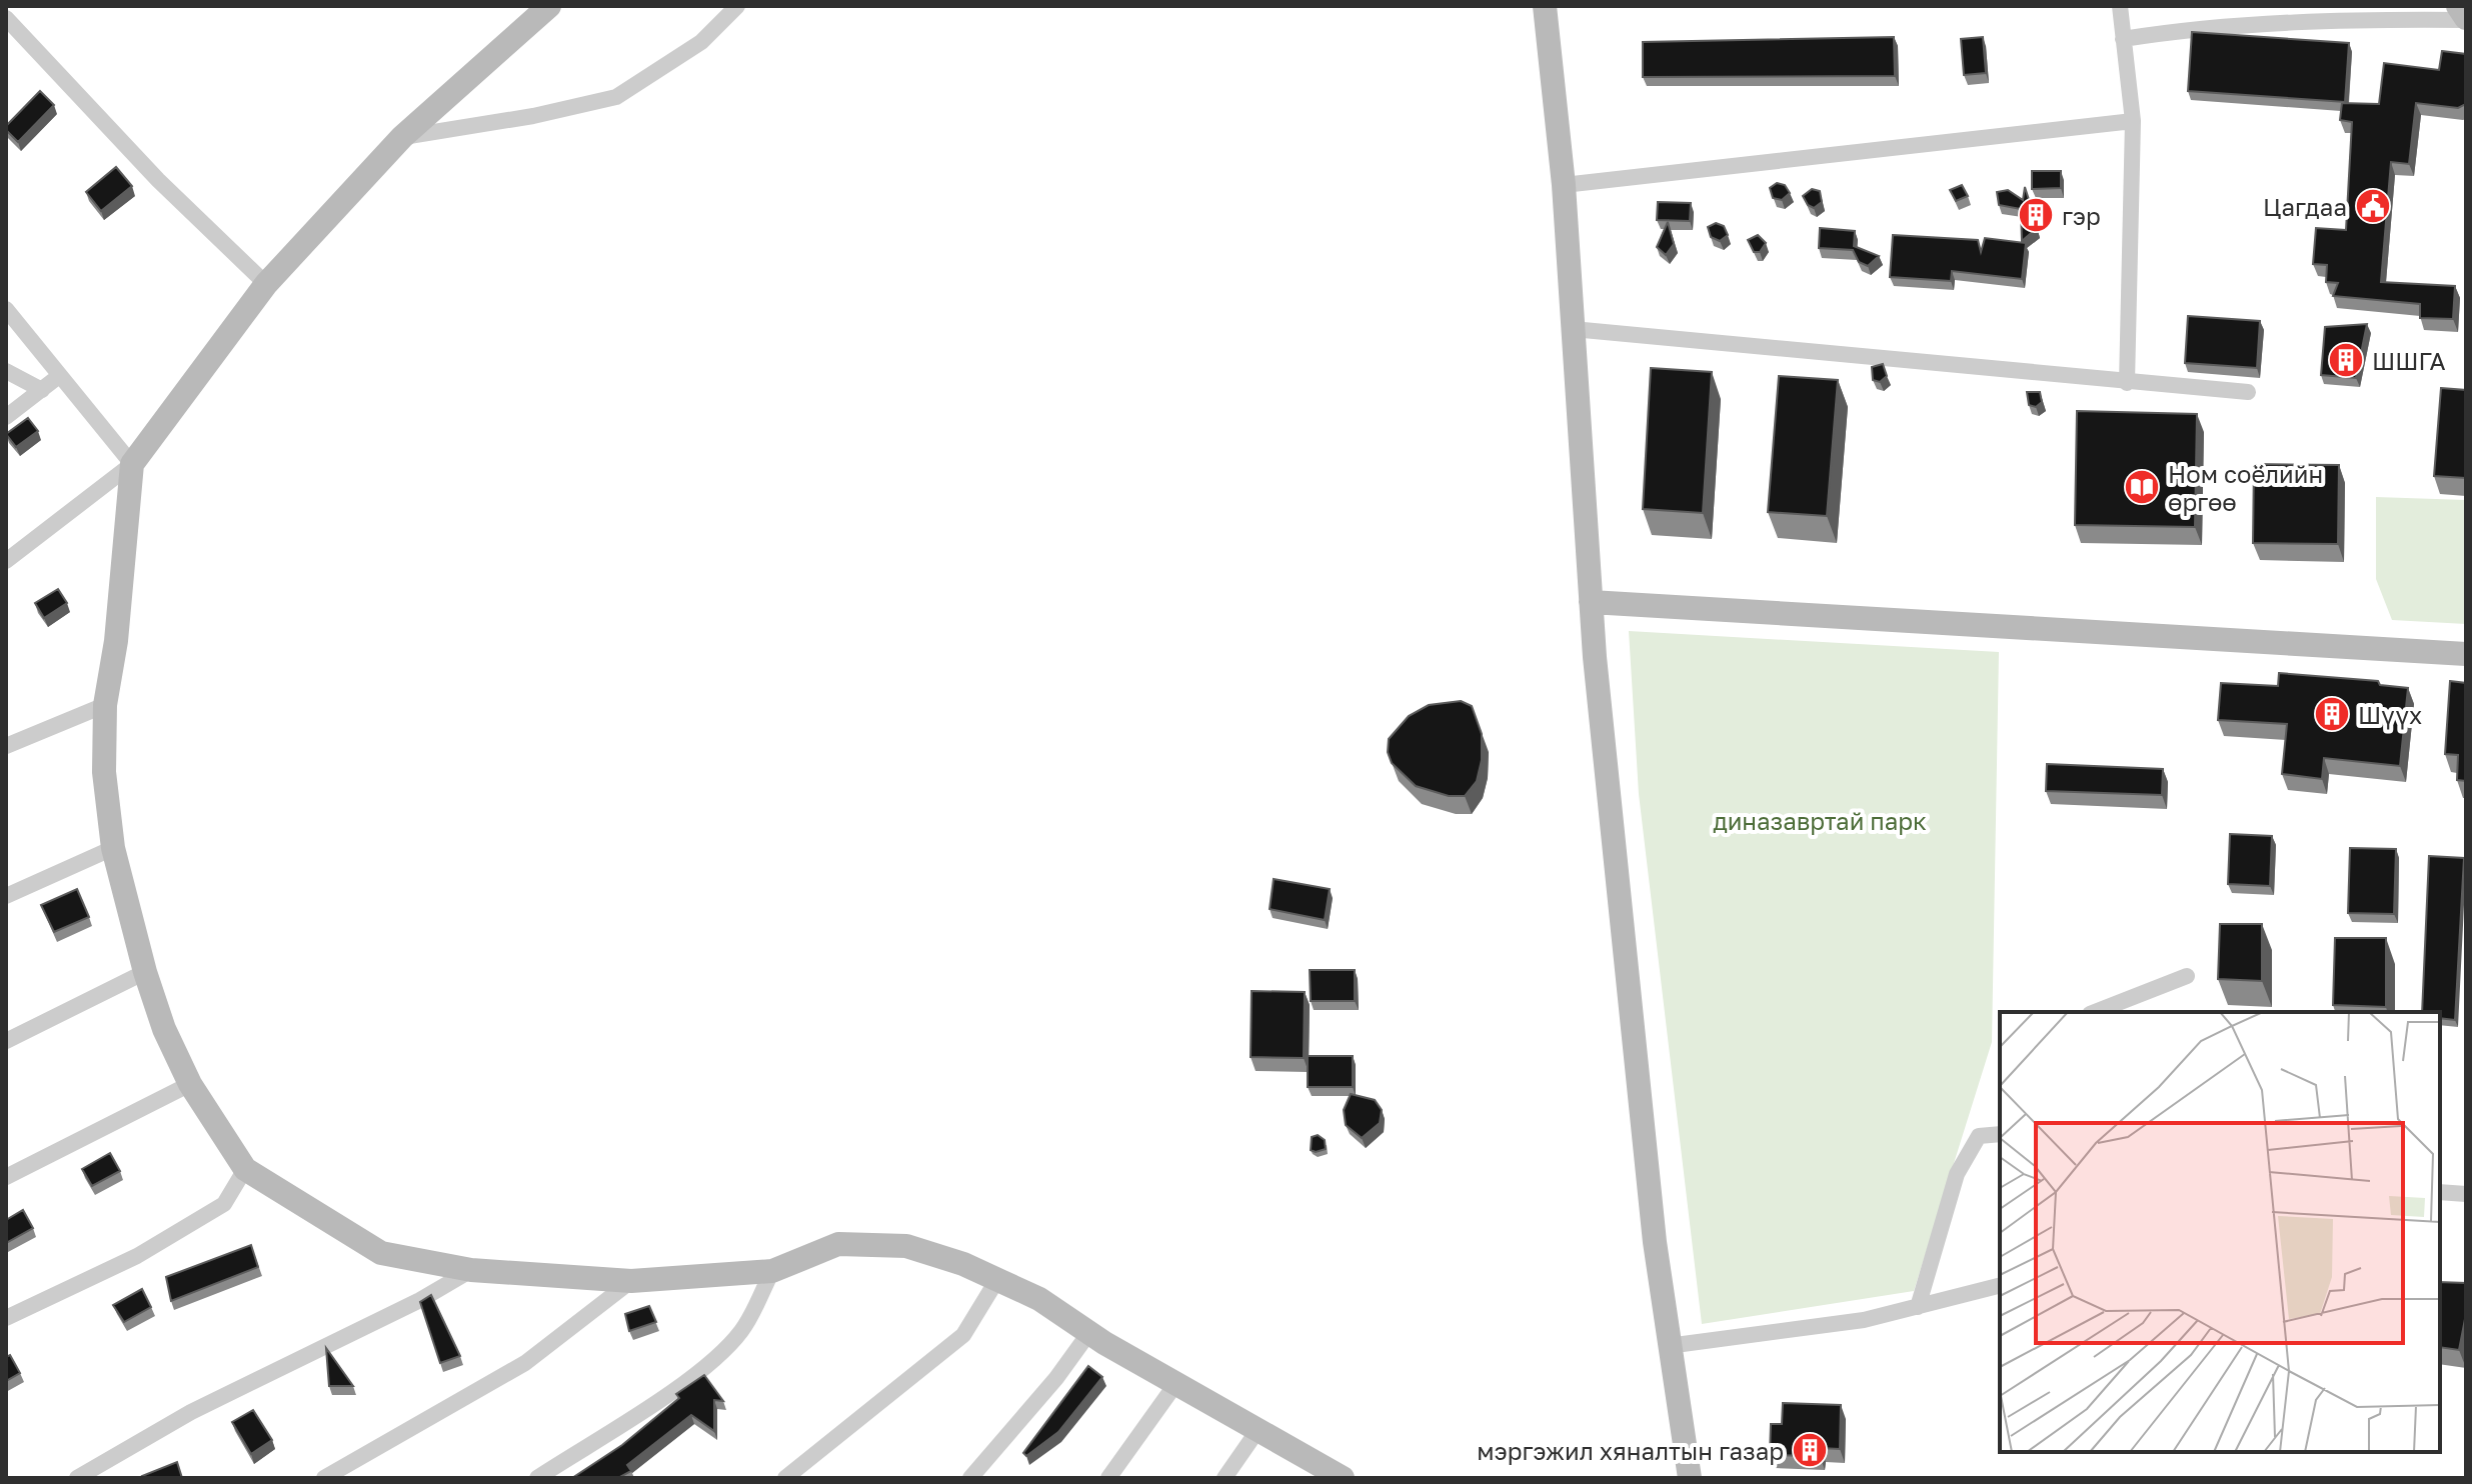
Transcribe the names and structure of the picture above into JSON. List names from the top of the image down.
{
  "parks": ["диназавртай парк"],
  "places": {
    "public building": ["Цагдаа"],
    "building": [
      "гэр",
      "ШШГА",
      "Шүүх",
      "мэргэжил хяналтын газар"
    ],
    "library": ["Ном соёлийн өргөө"]
  }
}
